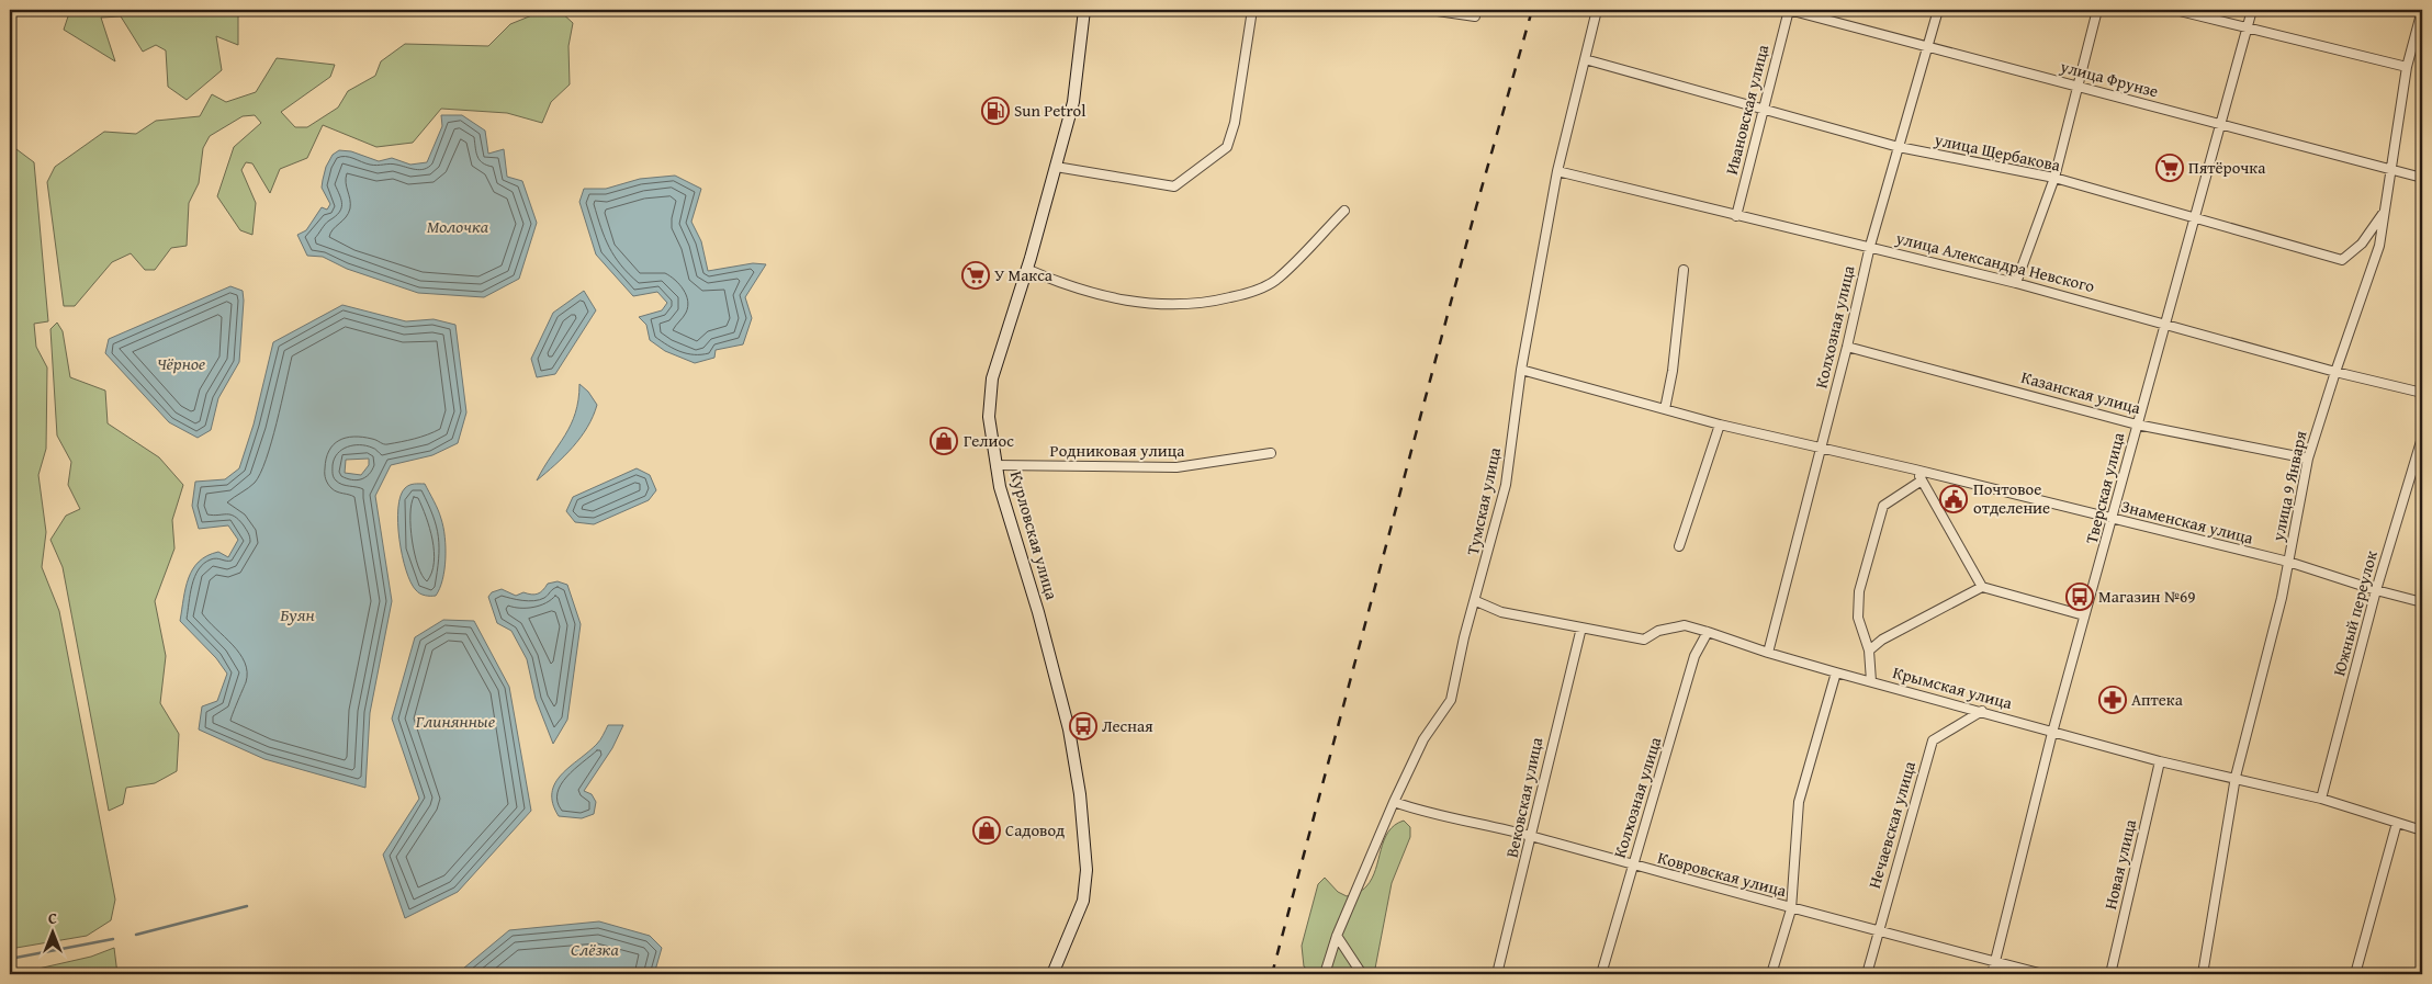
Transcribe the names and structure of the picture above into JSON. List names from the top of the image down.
{
  "streets": {
    "main road": ["Курловская улица"],
    "street": [
      "улица Фрунзе",
      "Ивановская улица",
      "улица Щербакова",
      "улица Александра Невского",
      "Колхозная улица",
      "Казанская улица",
      "Родниковая улица",
      "улица 9 Января",
      "Тверская улица",
      "Тумская улица",
      "Знаменская улица",
      "Южный переулок",
      "Крымская улица",
      "Вековская улица",
      "Нечаевская улица",
      "Новая улица",
      "Ковровская улица"
    ]
  },
  "crossings": [
    ["улица Фрунзе", "Ивановская улица"],
    ["улица Фрунзе", "Колхозная улица"],
    ["улица Фрунзе", "улица 9 Января"],
    ["улица Фрунзе", "Тверская улица"],
    ["Ивановская улица", "улица Щербакова"],
    ["Ивановская улица", "улица Александра Невского"],
    ["улица Щербакова", "Колхозная улица"],
    ["улица Щербакова", "улица 9 Января"],
    ["улица Щербакова", "Тверская улица"],
    ["улица Щербакова", "Тумская улица"],
    ["улица Александра Невского", "Колхозная улица"],
    ["улица Александра Невского", "улица 9 Января"],
    ["улица Александра Невского", "Тверская улица"],
    ["улица Александра Невского", "Тумская улица"],
    ["Колхозная улица", "Казанская улица"],
    ["Колхозная улица", "Знаменская улица"],
    ["Колхозная улица", "Крымская улица"],
    ["Колхозная улица", "Ковровская улица"],
    ["Казанская улица", "улица 9 Января"],
    ["Казанская улица", "Тверская улица"],
    ["Родниковая улица", "Курловская улица"],
    ["улица 9 Января", "Знаменская улица"],
    ["улица 9 Января", "Крымская улица"],
    ["Тверская улица", "Знаменская улица"],
    ["Тверская улица", "Крымская улица"],
    ["Тверская улица", "Ковровская улица"],
    ["Тумская улица", "Знаменская улица"],
    ["Тумская улица", "Крымская улица"],
    ["Тумская улица", "Ковровская улица"],
    ["Знаменская улица", "Южный переулок"],
    ["Южный переулок", "Крымская улица"],
    ["Крымская улица", "Вековская улица"],
    ["Крымская улица", "Нечаевская улица"],
    ["Крымская улица", "Новая улица"],
    ["Вековская улица", "Ковровская улица"],
    ["Нечаевская улица", "Ковровская улица"]
  ],
  "water": [
    "Молочка",
    "Чёрное",
    "Буян",
    "Глинянные",
    "Слёзка"
  ],
  "places": {
    "fuel station": ["Sun Petrol"],
    "supermarket": ["Пятёрочка", "У Макса"],
    "shop": ["Гелиос", "Садовод"],
    "public building": ["Почтовое отделение"],
    "bus stop": ["Магазин №69", "Лесная"],
    "pharmacy": ["Аптека"]
  },
  "north": "top"
}
